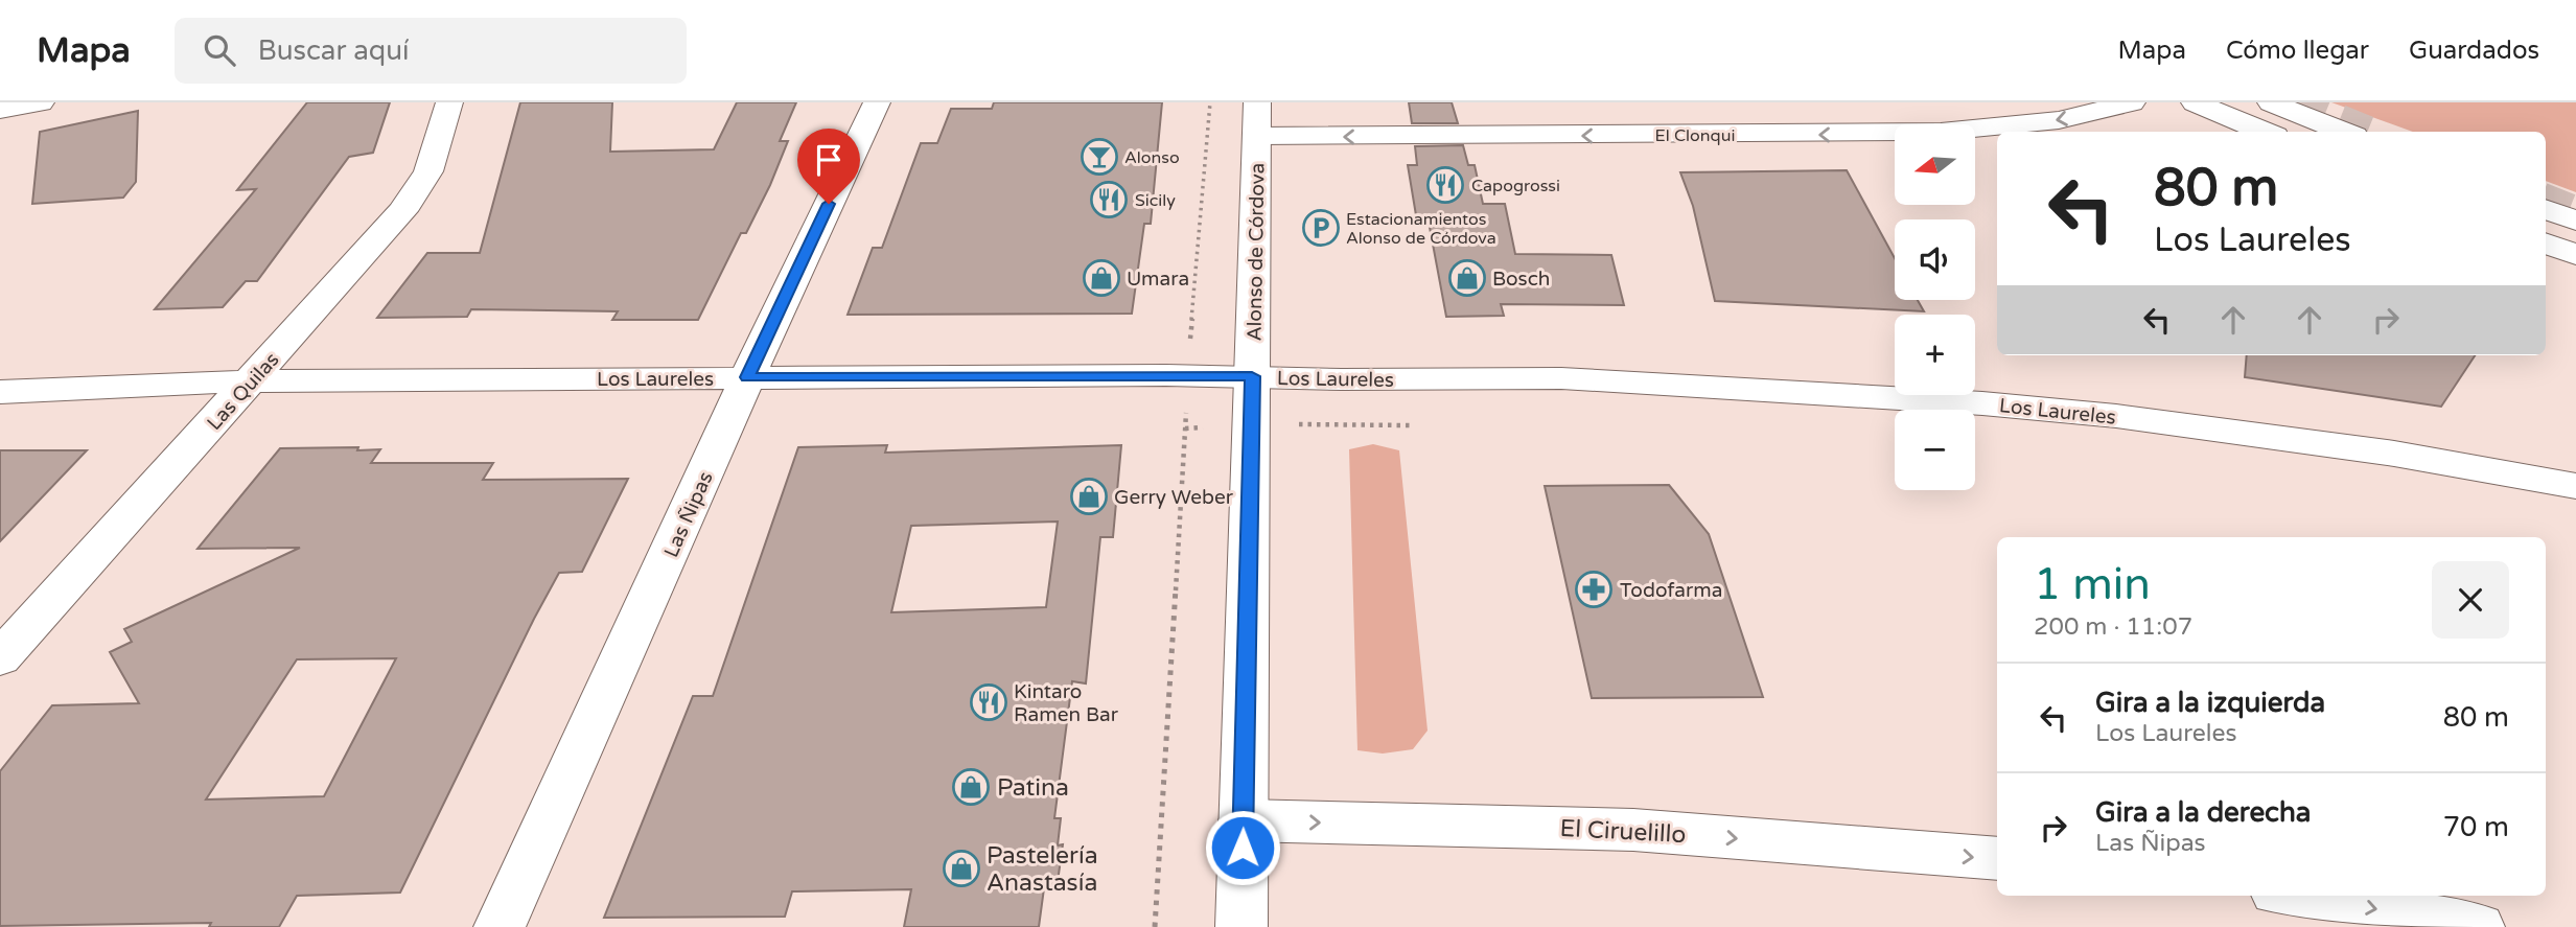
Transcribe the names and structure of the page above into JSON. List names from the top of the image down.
{
  "streets": {
    "main road": [
      "El Clonqui",
      "Alonso de Córdova",
      "Los Laureles",
      "Las Quilas",
      "Las Ñipas",
      "El Ciruelillo"
    ]
  },
  "crossings": [
    ["El Clonqui", "Alonso de Córdova"],
    ["Alonso de Córdova", "Los Laureles"],
    ["Alonso de Córdova", "El Ciruelillo"],
    ["Los Laureles", "Las Quilas"],
    ["Los Laureles", "Las Ñipas"]
  ],
  "one_way": ["El Clonqui", "El Ciruelillo"],
  "places": {
    "bar": ["Alonso"],
    "restaurant": ["Capogrossi", "Sicily", "Kintaro Ramen Bar"],
    "parking": ["Estacionamientos Alonso de Córdova"],
    "shop": [
      "Umara",
      "Bosch",
      "Gerry Weber",
      "Patina",
      "Pastelería Anastasía"
    ],
    "pharmacy": ["Todofarma"]
  },
  "north": "left",
  "page": {
    "header": "Mapa",
    "search": "Buscar aquí",
    "nav": ["Mapa", "Cómo llegar", "Guardados"],
    "map_buttons": ["+", "−"],
    "turn": ["80 m", "Los Laureles"],
    "heading": ["1 min", "200 m · 11:07"],
    "list": [
      {
        "name": "Gira a la izquierda",
        "note": "Los Laureles",
        "value": "80 m"
      },
      {
        "name": "Gira a la derecha",
        "note": "Las Ñipas",
        "value": "70 m"
      }
    ]
  }
}
